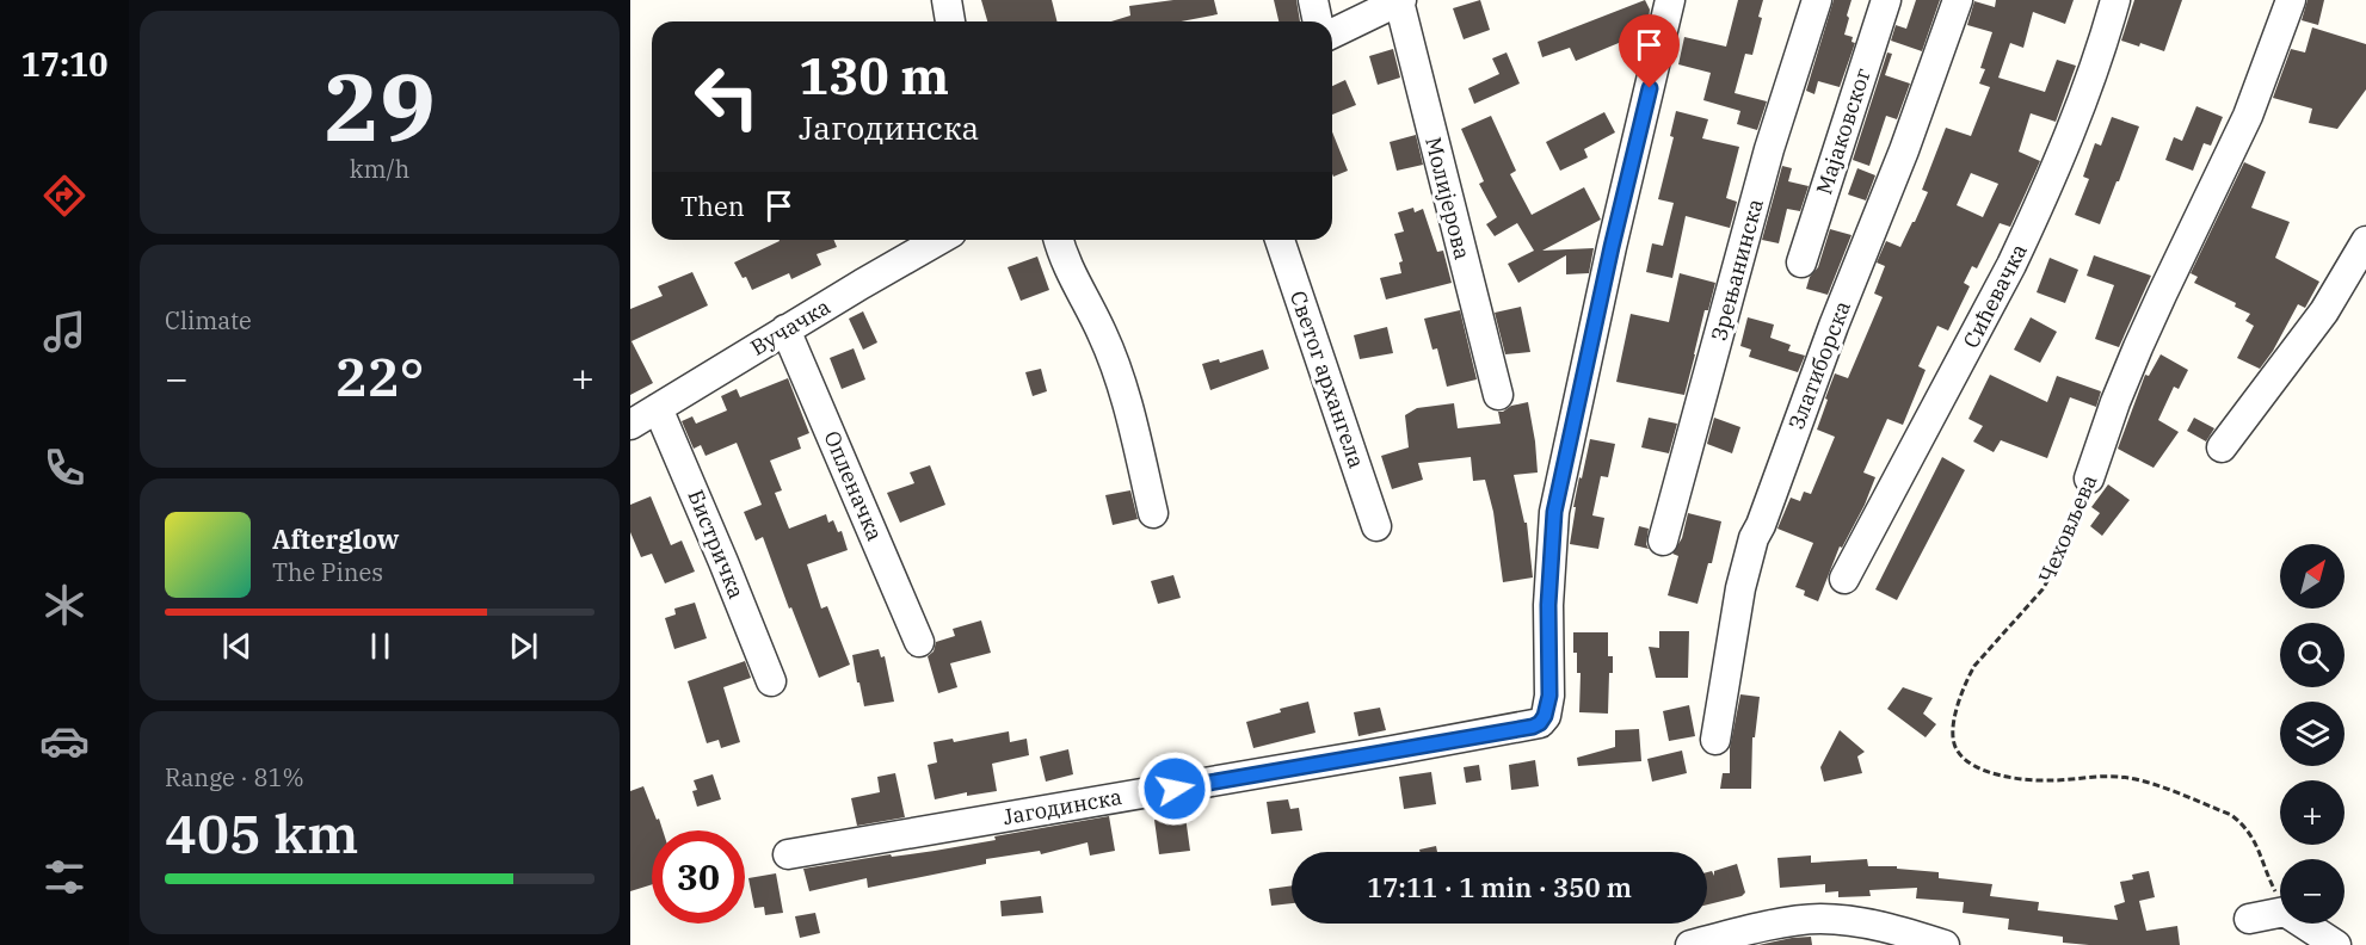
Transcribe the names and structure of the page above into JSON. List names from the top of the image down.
{
  "streets": {
    "street": [
      "Мајаковског",
      "Молијерова",
      "Зрењанинска",
      "Сићевачка",
      "Вучачка",
      "Златиборска",
      "Светог архангела",
      "Опленачка",
      "Чеховљева",
      "Бистричка",
      "Јагодинска"
    ]
  },
  "crossings": [
    ["Вучачка", "Опленачка"],
    ["Вучачка", "Бистричка"]
  ],
  "north": "top right",
  "page": {
    "tabs": "17:10",
    "tile": [
      ["29", "km/h"],
      "Climate",
      ["Range · 81%", "405 km"]
    ],
    "turn": ["130 m", "Јагодинска"],
    "then": "Then",
    "heat": ["−", "22°", "+"],
    "song": ["Afterglow", "The Pines"],
    "map_buttons": ["+", "−"],
    "limit": "30",
    "trip": "17:11 · 1 min · 350 m"
  }
}
